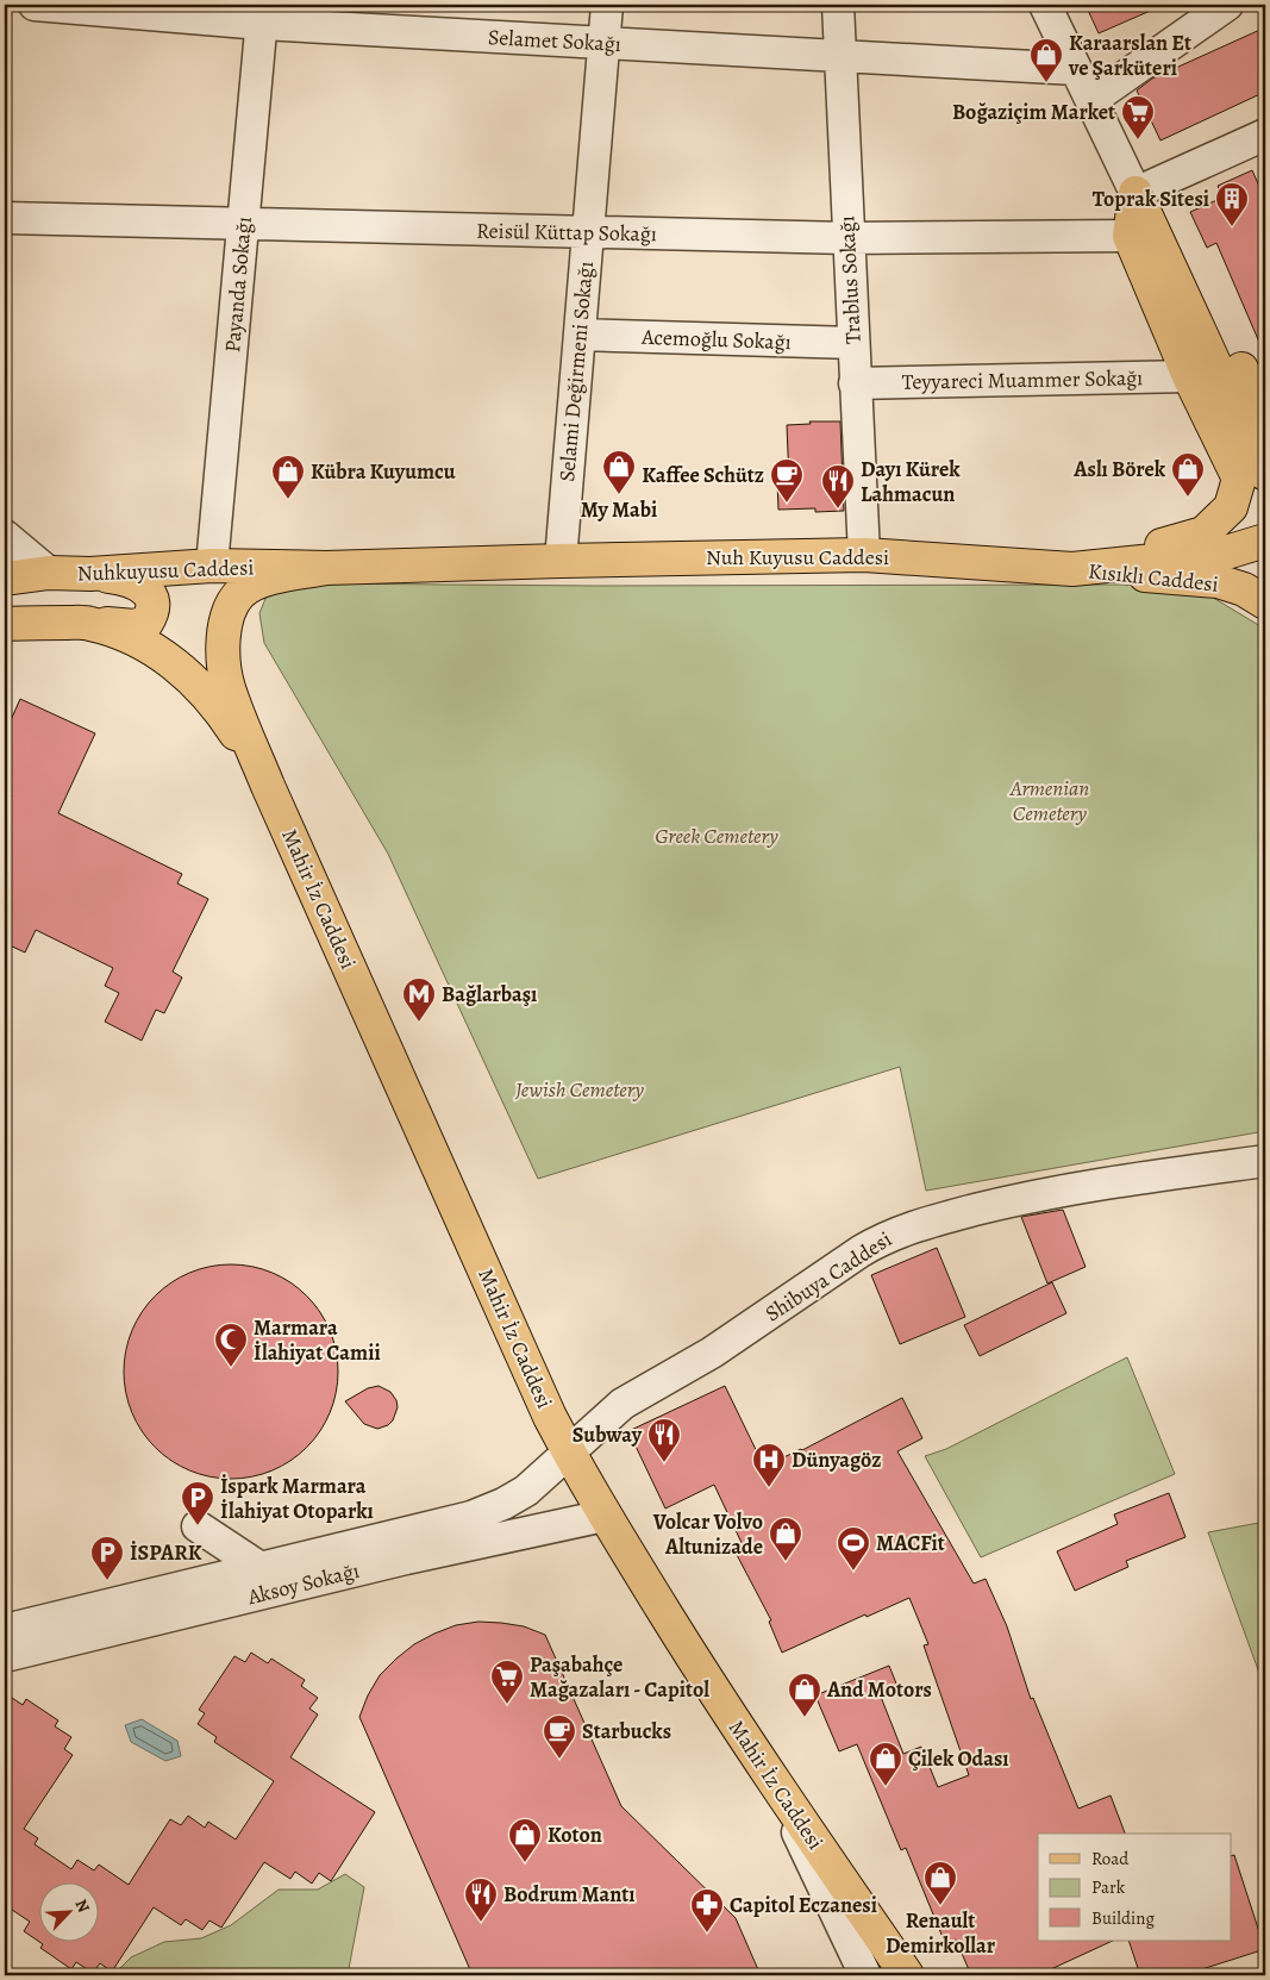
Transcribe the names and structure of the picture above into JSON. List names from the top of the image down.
{
  "streets": {
    "main road": [
      "Nuh Kuyusu Caddesi",
      "Nuhkuyusu Caddesi",
      "Kısıklı Caddesi",
      "Mahir İz Caddesi"
    ],
    "street": [
      "Selamet Sokağı",
      "Reisül Küttap Sokağı",
      "Trablus Sokağı",
      "Payanda Sokağı",
      "Acemoğlu Sokağı",
      "Selami Değirmeni Sokağı",
      "Teyyareci Muammer Sokağı",
      "Shibuya Caddesi",
      "Aksoy Sokağı"
    ]
  },
  "crossings": [
    ["Selamet Sokağı", "Trablus Sokağı"],
    ["Selamet Sokağı", "Payanda Sokağı"],
    ["Selamet Sokağı", "Selami Değirmeni Sokağı"],
    ["Reisül Küttap Sokağı", "Trablus Sokağı"],
    ["Reisül Küttap Sokağı", "Payanda Sokağı"],
    ["Reisül Küttap Sokağı", "Selami Değirmeni Sokağı"],
    ["Trablus Sokağı", "Acemoğlu Sokağı"],
    ["Trablus Sokağı", "Teyyareci Muammer Sokağı"],
    ["Trablus Sokağı", "Nuh Kuyusu Caddesi"],
    ["Payanda Sokağı", "Nuhkuyusu Caddesi"],
    ["Acemoğlu Sokağı", "Selami Değirmeni Sokağı"],
    ["Selami Değirmeni Sokağı", "Nuh Kuyusu Caddesi"],
    ["Nuh Kuyusu Caddesi", "Nuhkuyusu Caddesi"],
    ["Nuh Kuyusu Caddesi", "Kısıklı Caddesi"],
    ["Mahir İz Caddesi", "Shibuya Caddesi"],
    ["Mahir İz Caddesi", "Aksoy Sokağı"],
    ["Shibuya Caddesi", "Aksoy Sokağı"]
  ],
  "parks": ["Armenian Cemetery", "Greek Cemetery", "Jewish Cemetery"],
  "places": {
    "shop": [
      "Karaarslan Et ve Şarküteri",
      "My Mabi",
      "Aslı Börek",
      "Kübra Kuyumcu",
      "Volcar Volvo Altunizade",
      "And Motors",
      "Çilek Odası",
      "Koton",
      "Renault Demirkollar"
    ],
    "supermarket": ["Boğaziçim Market", "Paşabahçe Mağazaları - Capitol"],
    "building": ["Toprak Sitesi"],
    "cafe": ["Kaffee Schütz", "Starbucks"],
    "restaurant": ["Dayı Kürek Lahmacun", "Subway", "Bodrum Mantı"],
    "metro station": ["Bağlarbaşı"],
    "mosque": ["Marmara İlahiyat Camii"],
    "hospital": ["Dünyagöz"],
    "parking": ["İspark Marmara İlahiyat Otoparkı", "İSPARK"],
    "sports": ["MACFit"],
    "pharmacy": ["Capitol Eczanesi"]
  },
  "legend": ["Road", "Park", "Building"],
  "north": "top right"
}
